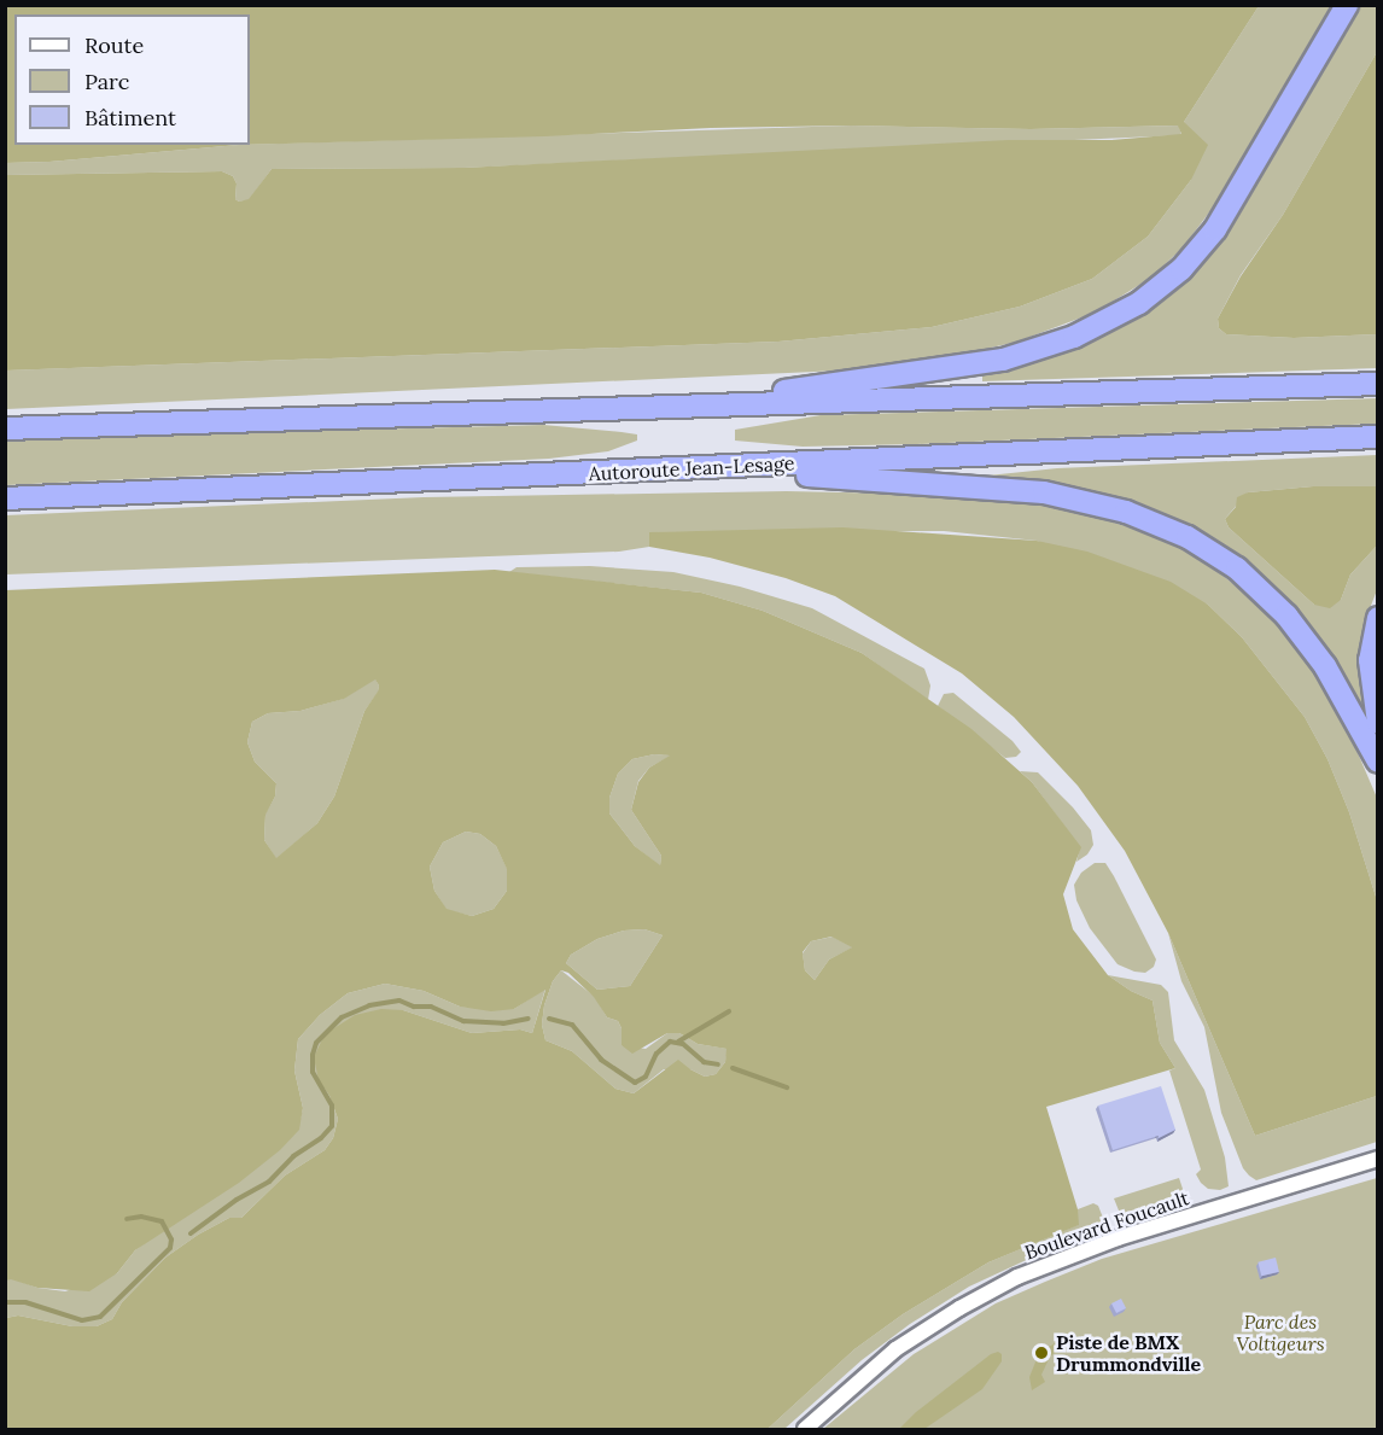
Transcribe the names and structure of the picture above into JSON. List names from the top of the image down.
{
  "streets": {
    "highway": ["Autoroute Jean-Lesage"],
    "street": ["Boulevard Foucault"]
  },
  "parks": ["Parc des Voltigeurs"],
  "places": ["Piste de BMX Drummondville"],
  "legend": ["Route", "Parc", "Bâtiment"]
}
